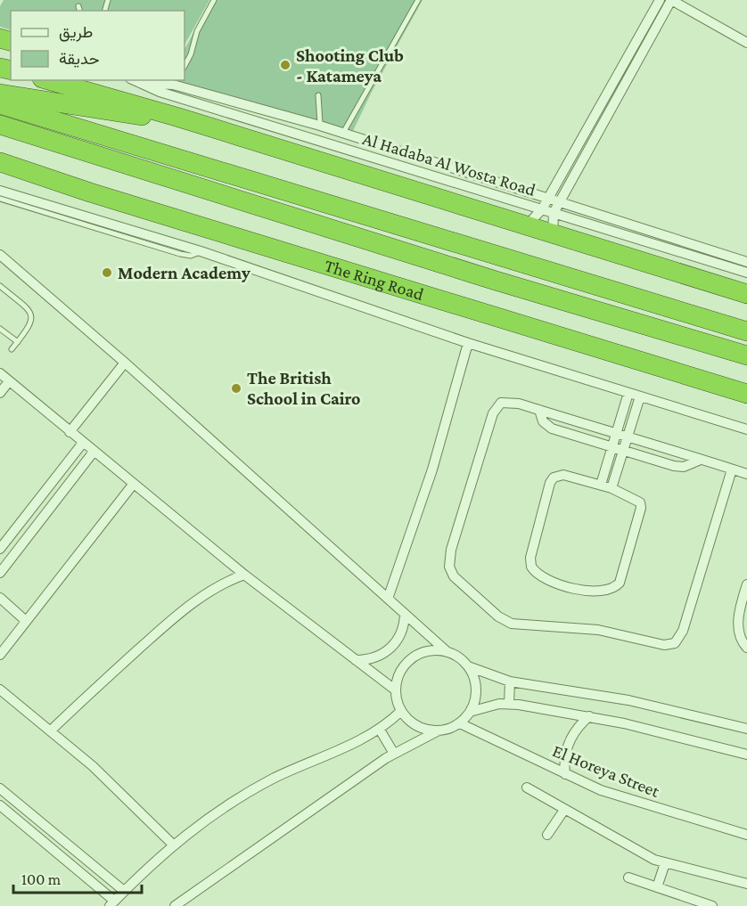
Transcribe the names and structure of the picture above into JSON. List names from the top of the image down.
{
  "streets": {
    "highway": ["The Ring Road"],
    "street": ["Al Hadaba Al Wosta Road", "El Horeya Street"]
  },
  "places": ["Shooting Club - Katameya", "Modern Academy", "The British School in Cairo"],
  "legend": ["طريق", "حديقة"],
  "scale_bar": "100 m"
}
